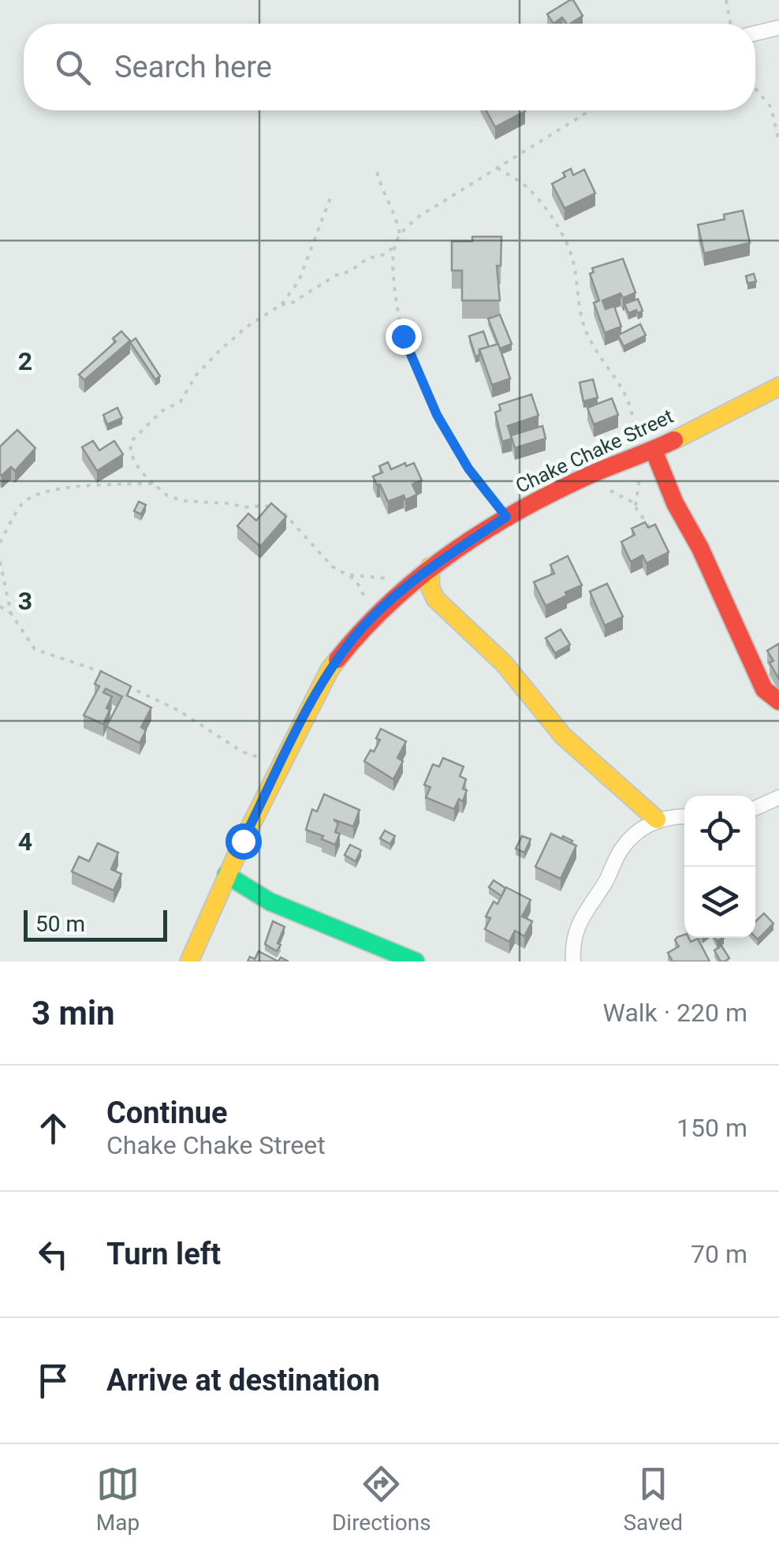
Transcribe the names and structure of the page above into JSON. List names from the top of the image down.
{
  "streets": {
    "street": ["Chake Chake Street"]
  },
  "scale_bar": "50 m",
  "page": {
    "search": "Search here",
    "scale": "50 m",
    "heading": ["3 min", "Walk · 220 m"],
    "list": [
      ["Continue", "Chake Chake Street", "150 m"],
      ["Turn left", "70 m"],
      "Arrive at destination"
    ],
    "nav": ["Map", "Directions", "Saved"]
  },
  "grid": {
    "rows": ["2", "3", "4"]
  }
}
